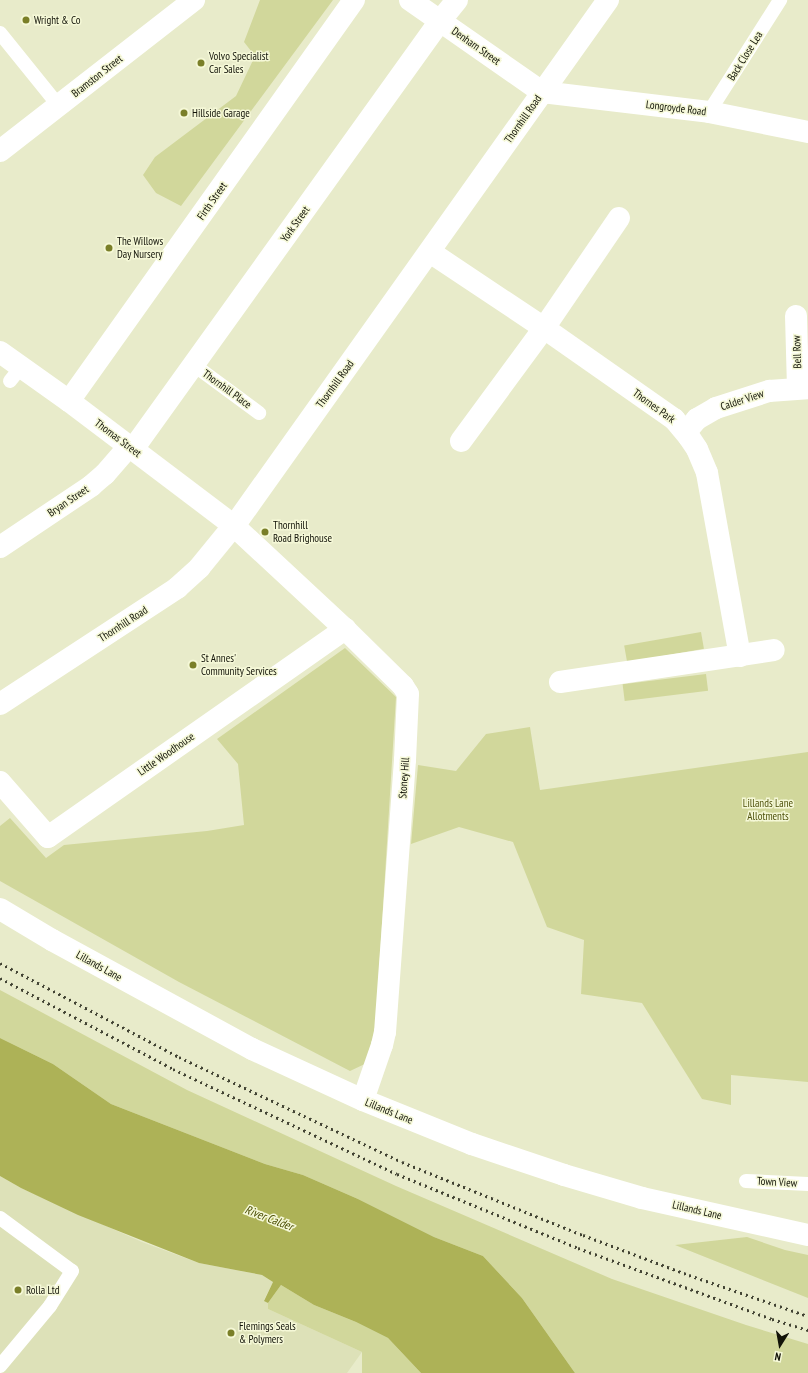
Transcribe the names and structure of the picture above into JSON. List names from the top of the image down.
{
  "streets": {
    "street": [
      "Denham Street",
      "Bramston Street",
      "Longroyde Road",
      "Thornhill Road",
      "Firth Street",
      "York Street",
      "Bell Row",
      "Calder View",
      "Thornes Park",
      "Thomas Street",
      "Bryan Street",
      "Little Woodhouse",
      "Stoney Hill",
      "Lillands Lane"
    ],
    "lane": ["Back Close Lea", "Thornhill Place", "Town View"]
  },
  "crossings": [
    ["Denham Street", "Longroyde Road"],
    ["Denham Street", "Thornhill Road"],
    ["Denham Street", "York Street"],
    ["Back Close Lea", "Longroyde Road"],
    ["Longroyde Road", "Thornhill Road"],
    ["Thornhill Road", "Thornes Park"],
    ["Thornhill Road", "Thomas Street"],
    ["Thornhill Road", "Stoney Hill"],
    ["Firth Street", "Thomas Street"],
    ["York Street", "Thornhill Place"],
    ["York Street", "Thomas Street"],
    ["York Street", "Bryan Street"],
    ["Bell Row", "Calder View"],
    ["Calder View", "Thornes Park"],
    ["Thomas Street", "Bryan Street"],
    ["Thomas Street", "Stoney Hill"],
    ["Little Woodhouse", "Stoney Hill"],
    ["Stoney Hill", "Lillands Lane"]
  ],
  "water": ["River Calder"],
  "parks": ["Lillands Lane Allotments"],
  "places": [
    "Wright & Co",
    "Volvo Specialist Car Sales",
    "Hillside Garage",
    "The Willows Day Nursery",
    "Thornhill Road Brighouse",
    "St Annes' Community Services",
    "Rolla Ltd",
    "Flemings Seals & Polymers"
  ],
  "north": "bottom"
}
